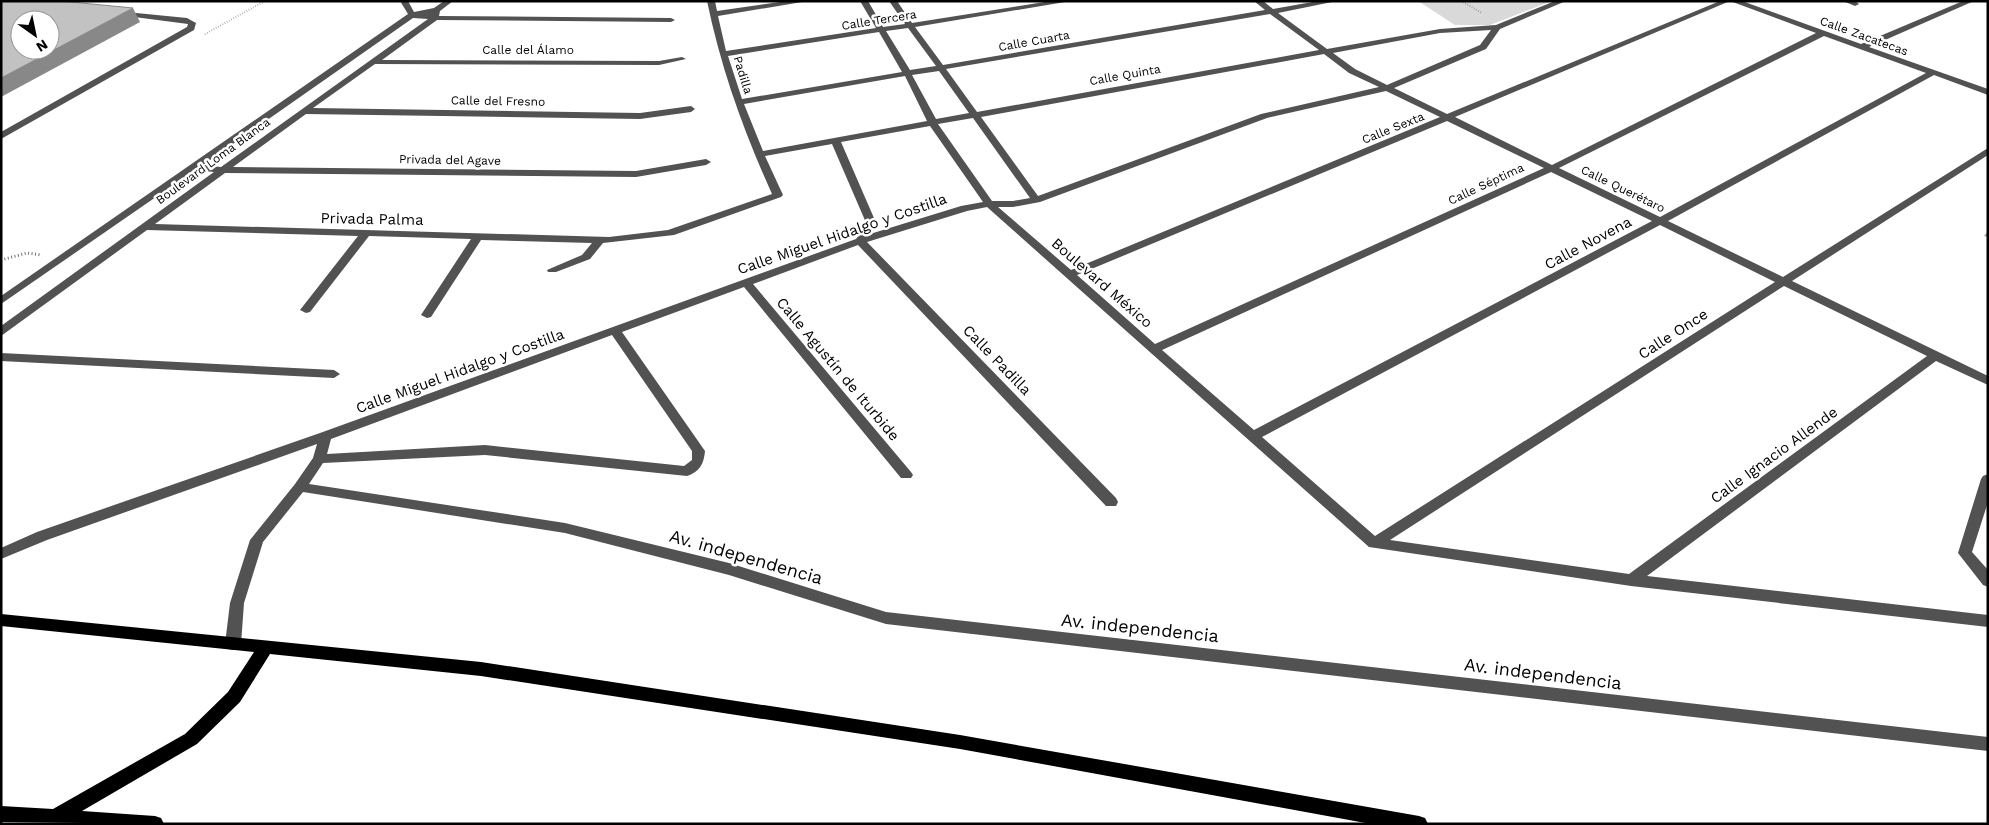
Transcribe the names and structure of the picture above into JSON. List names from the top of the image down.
{
  "streets": {
    "street": [
      "Calle Tercera",
      "Calle Zacatecas",
      "Calle Cuarta",
      "Calle del Álamo",
      "Padilla",
      "Calle Quinta",
      "Calle del Fresno",
      "Calle Sexta",
      "Privada del Agave",
      "Boulevard Loma Blanca",
      "Calle Séptima",
      "Calle Querétaro",
      "Privada Palma",
      "Calle Miguel Hidalgo y Costilla",
      "Calle Novena",
      "Boulevard México",
      "Calle Once",
      "Calle Padilla",
      "Calle Agustín de Iturbide",
      "Calle Ignacio Allende",
      "Av. independencia"
    ]
  },
  "crossings": [
    ["Calle Tercera", "Padilla"],
    ["Calle Tercera", "Boulevard México"],
    ["Calle Zacatecas", "Calle Séptima"],
    ["Calle Zacatecas", "Calle Novena"],
    ["Calle Cuarta", "Padilla"],
    ["Calle Cuarta", "Calle Querétaro"],
    ["Calle Cuarta", "Boulevard México"],
    ["Calle del Álamo", "Boulevard Loma Blanca"],
    ["Padilla", "Calle Quinta"],
    ["Padilla", "Privada Palma"],
    ["Calle Quinta", "Calle Querétaro"],
    ["Calle Quinta", "Privada Palma"],
    ["Calle Quinta", "Calle Miguel Hidalgo y Costilla"],
    ["Calle Quinta", "Boulevard México"],
    ["Calle del Fresno", "Boulevard Loma Blanca"],
    ["Calle Sexta", "Calle Querétaro"],
    ["Calle Sexta", "Boulevard México"],
    ["Privada del Agave", "Boulevard Loma Blanca"],
    ["Boulevard Loma Blanca", "Privada Palma"],
    ["Calle Séptima", "Calle Querétaro"],
    ["Calle Séptima", "Boulevard México"],
    ["Calle Querétaro", "Calle Miguel Hidalgo y Costilla"],
    ["Calle Querétaro", "Calle Novena"],
    ["Calle Querétaro", "Calle Once"],
    ["Calle Querétaro", "Calle Ignacio Allende"],
    ["Calle Miguel Hidalgo y Costilla", "Boulevard México"],
    ["Calle Miguel Hidalgo y Costilla", "Calle Padilla"],
    ["Calle Miguel Hidalgo y Costilla", "Calle Agustín de Iturbide"],
    ["Calle Novena", "Boulevard México"],
    ["Boulevard México", "Calle Once"]
  ],
  "north": "bottom right"
}
